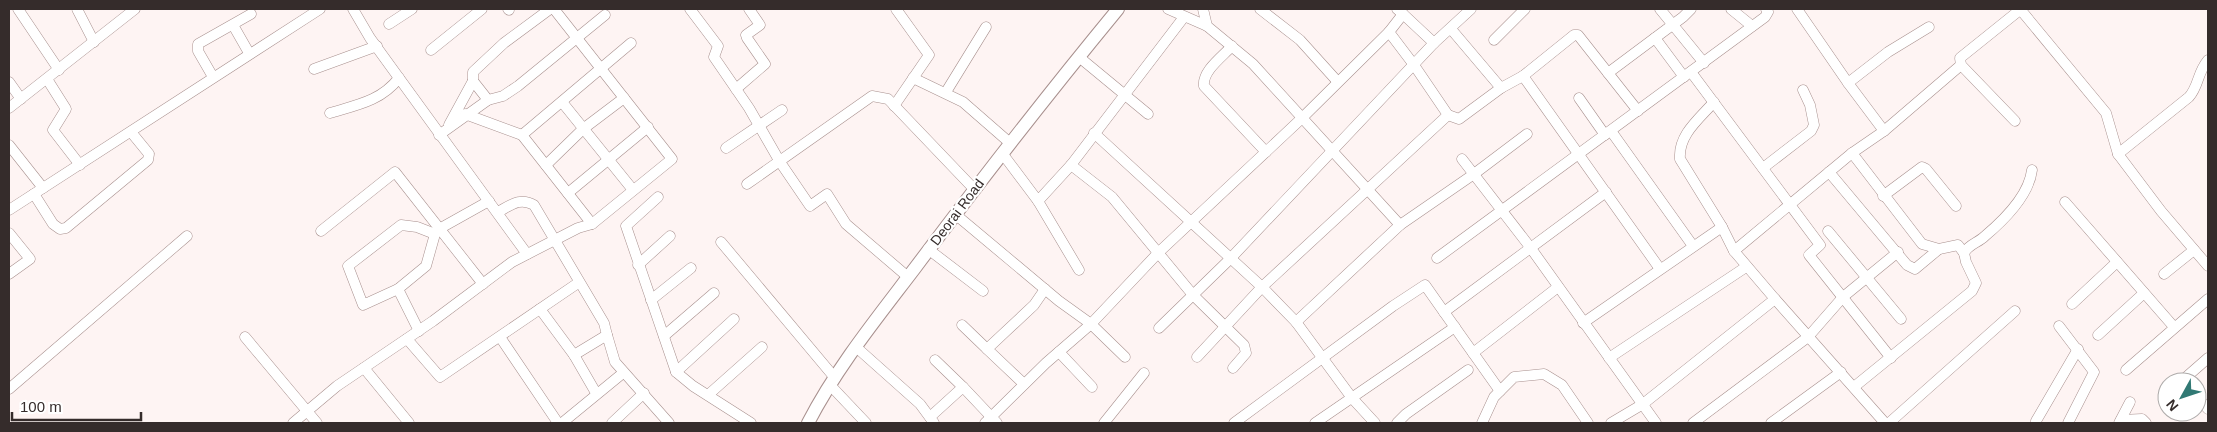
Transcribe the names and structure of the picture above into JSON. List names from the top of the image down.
{
  "streets": {
    "street": ["Deorai Road"]
  },
  "scale_bar": "100 m",
  "north": "bottom left"
}
